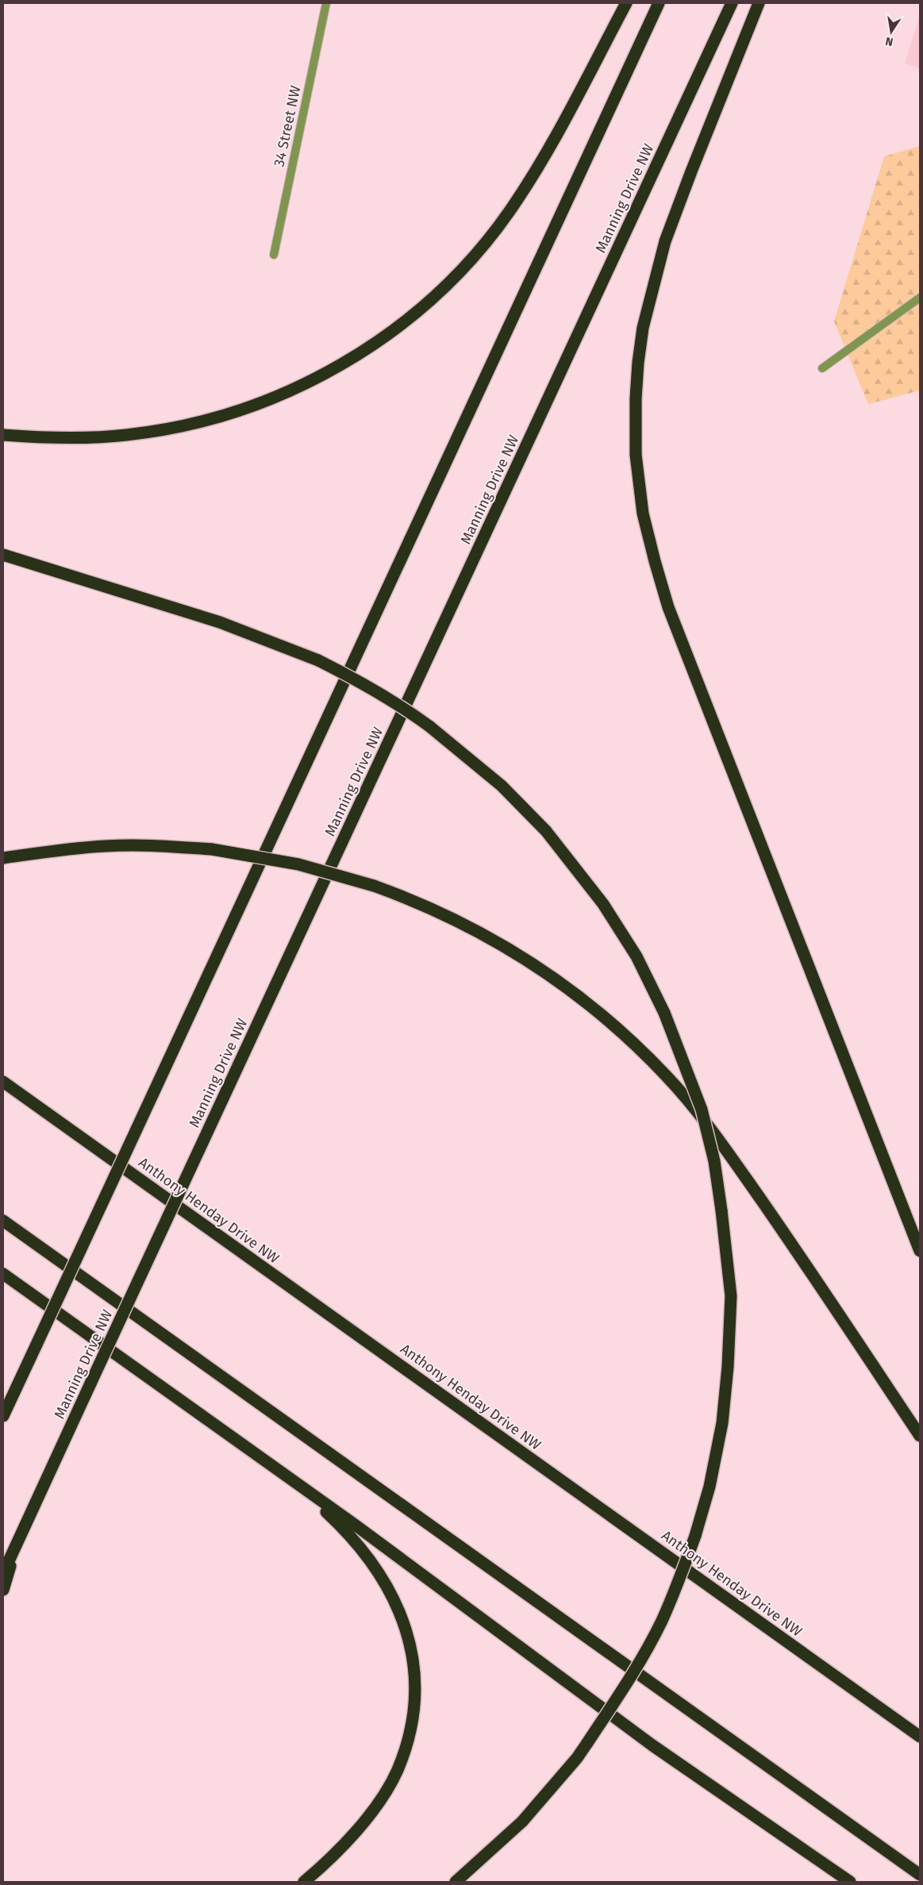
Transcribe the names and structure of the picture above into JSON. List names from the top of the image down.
{
  "streets": {
    "highway": ["Manning Drive NW", "Anthony Henday Drive NW"],
    "street": ["34 Street NW"]
  },
  "north": "bottom"
}
